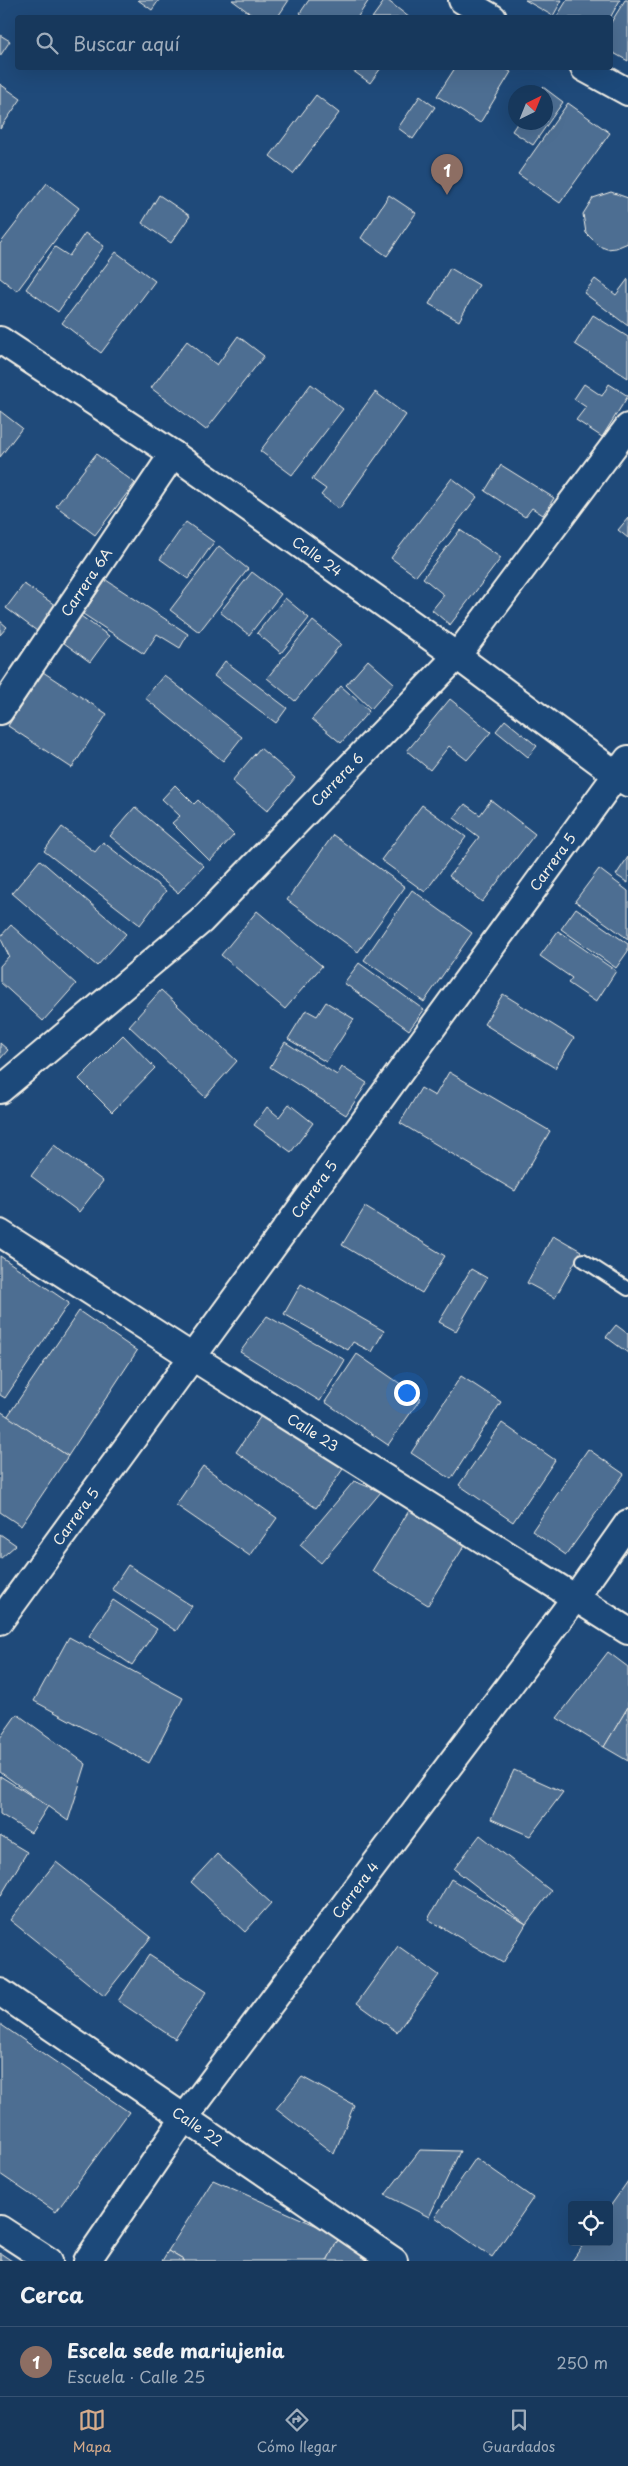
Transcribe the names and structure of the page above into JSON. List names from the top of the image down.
{
  "streets": {
    "street": [
      "Calle 24",
      "Carrera 6A",
      "Carrera 6",
      "Carrera 5",
      "Calle 23",
      "Carrera 4",
      "Calle 22"
    ]
  },
  "crossings": [
    ["Calle 24", "Carrera 6A"],
    ["Calle 24", "Carrera 6"],
    ["Calle 24", "Carrera 5"],
    ["Carrera 5", "Calle 23"],
    ["Calle 23", "Carrera 4"],
    ["Carrera 4", "Calle 22"]
  ],
  "north": "top right",
  "page": {
    "search": "Buscar aquí",
    "pins": "1",
    "heading": "Cerca",
    "list": [
      {
        "mark": "1",
        "name": "Escela sede mariujenia",
        "note": "Escuela · Calle 25",
        "value": "250 m"
      }
    ],
    "nav": ["Mapa", "Cómo llegar", "Guardados"]
  }
}
